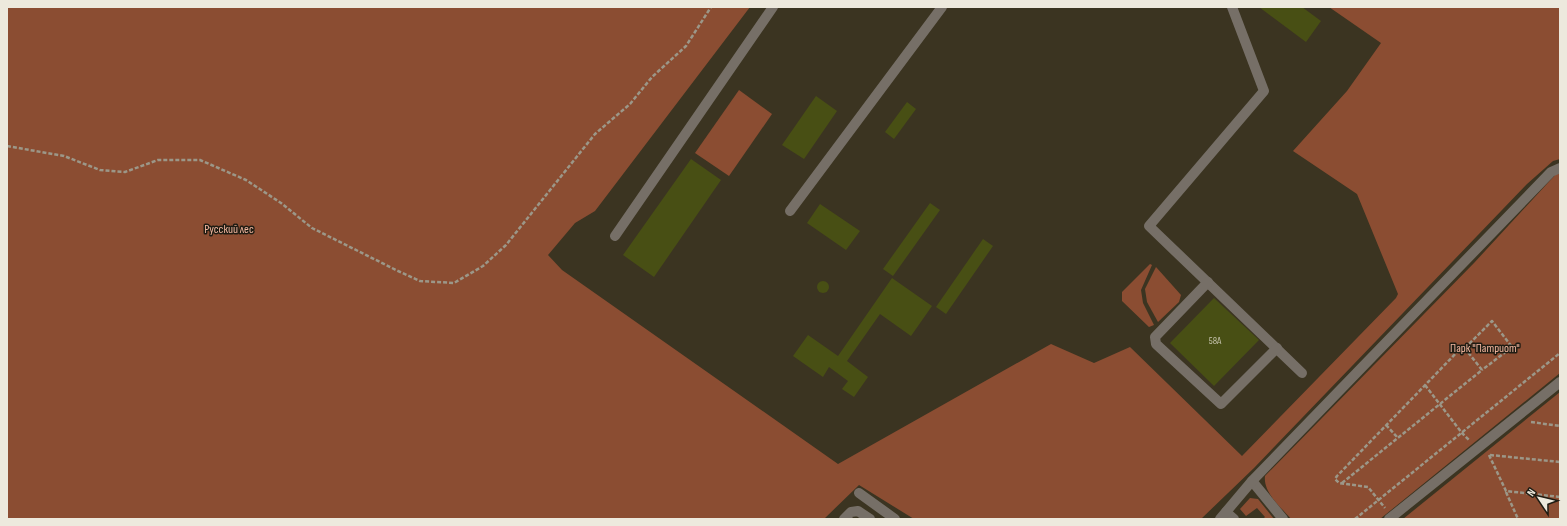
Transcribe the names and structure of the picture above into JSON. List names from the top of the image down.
{
  "parks": ["Русский лес", "Парк \"Патриот\""],
  "house_numbers": ["58А"],
  "north": "top left"
}
